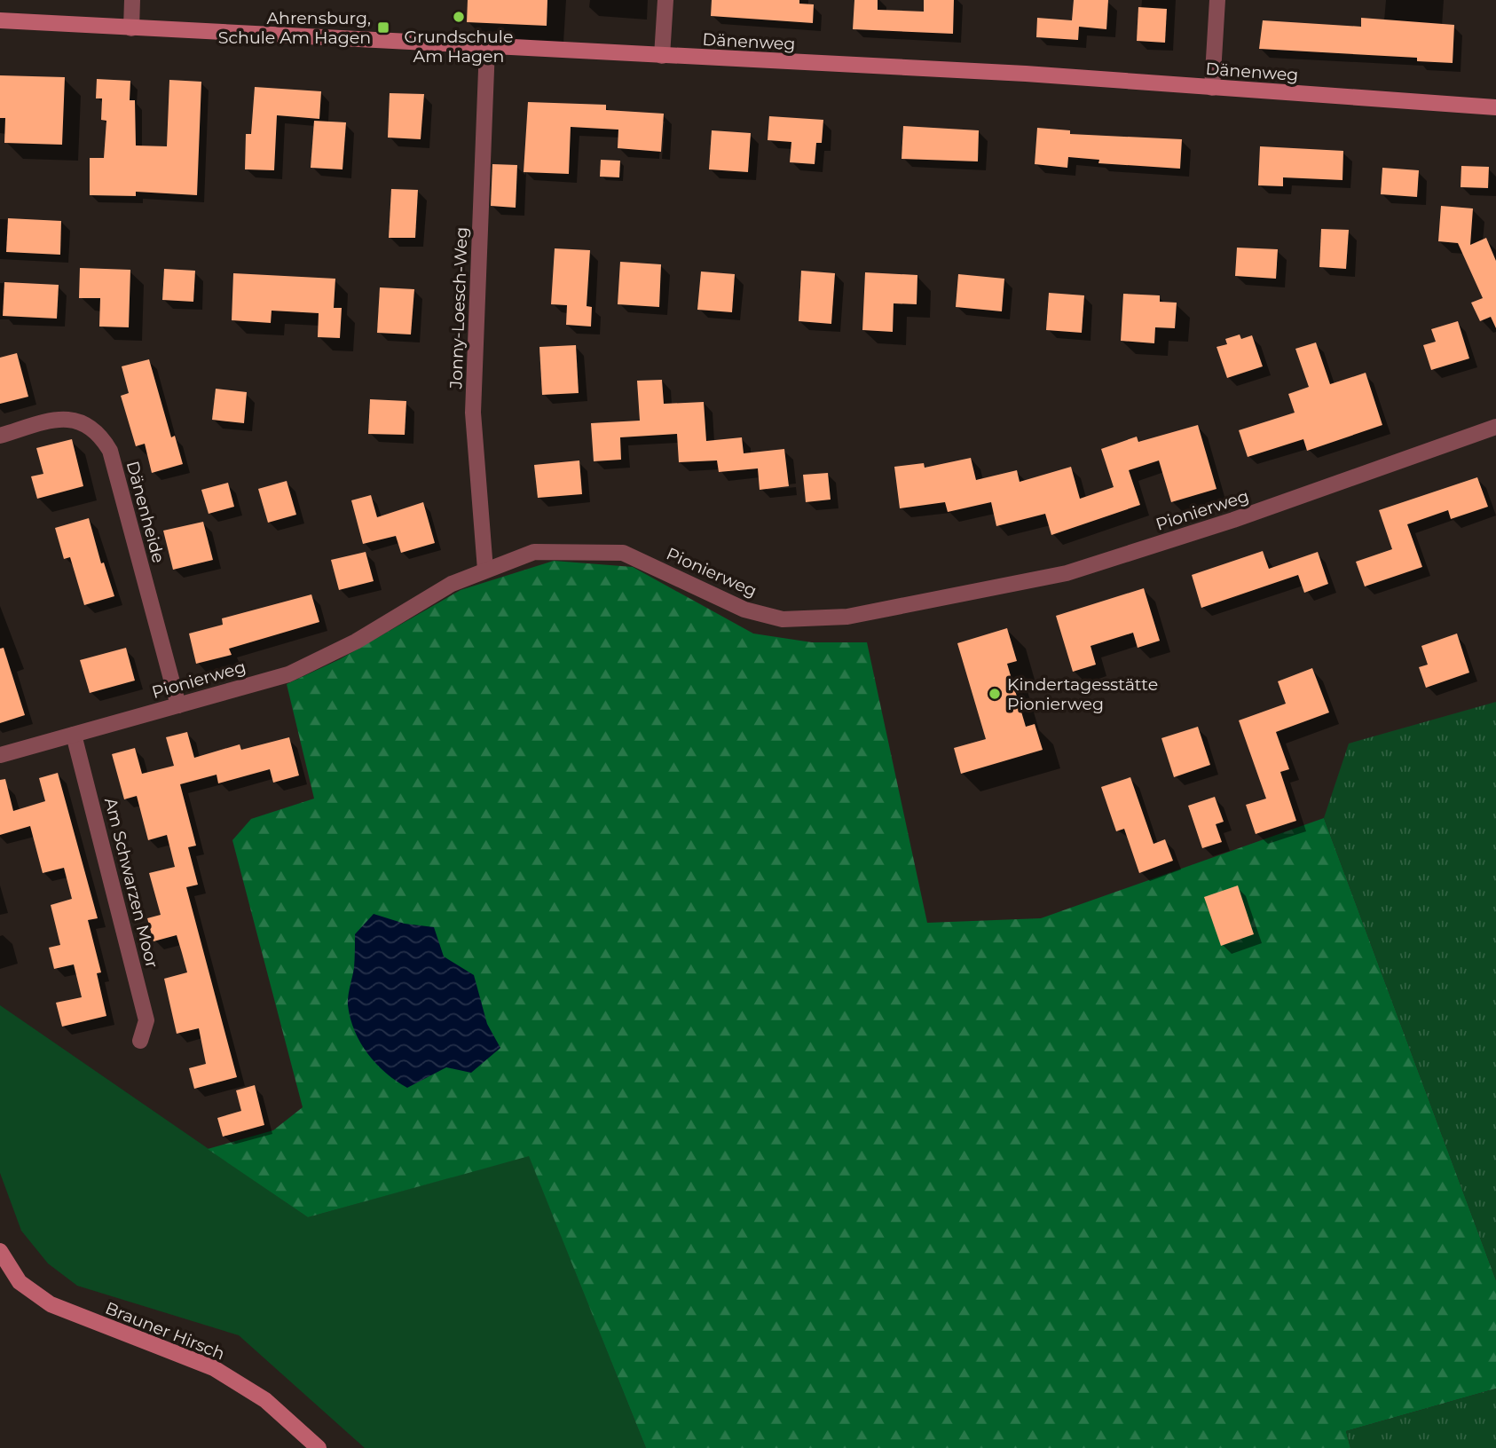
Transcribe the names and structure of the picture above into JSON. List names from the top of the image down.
{
  "streets": {
    "street": [
      "Dänenweg",
      "Jonny-Loesch-Weg",
      "Pionierweg",
      "Dänenheide",
      "Am Schwarzen Moor",
      "Brauner Hirsch"
    ]
  },
  "crossings": [
    ["Dänenweg", "Jonny-Loesch-Weg"],
    ["Jonny-Loesch-Weg", "Pionierweg"],
    ["Pionierweg", "Dänenheide"],
    ["Pionierweg", "Am Schwarzen Moor"]
  ],
  "places": {
    "other": ["Grundschule Am Hagen", "Kindertagesstätte Pionierweg"],
    "transit": ["Ahrensburg, Schule Am Hagen"]
  }
}
